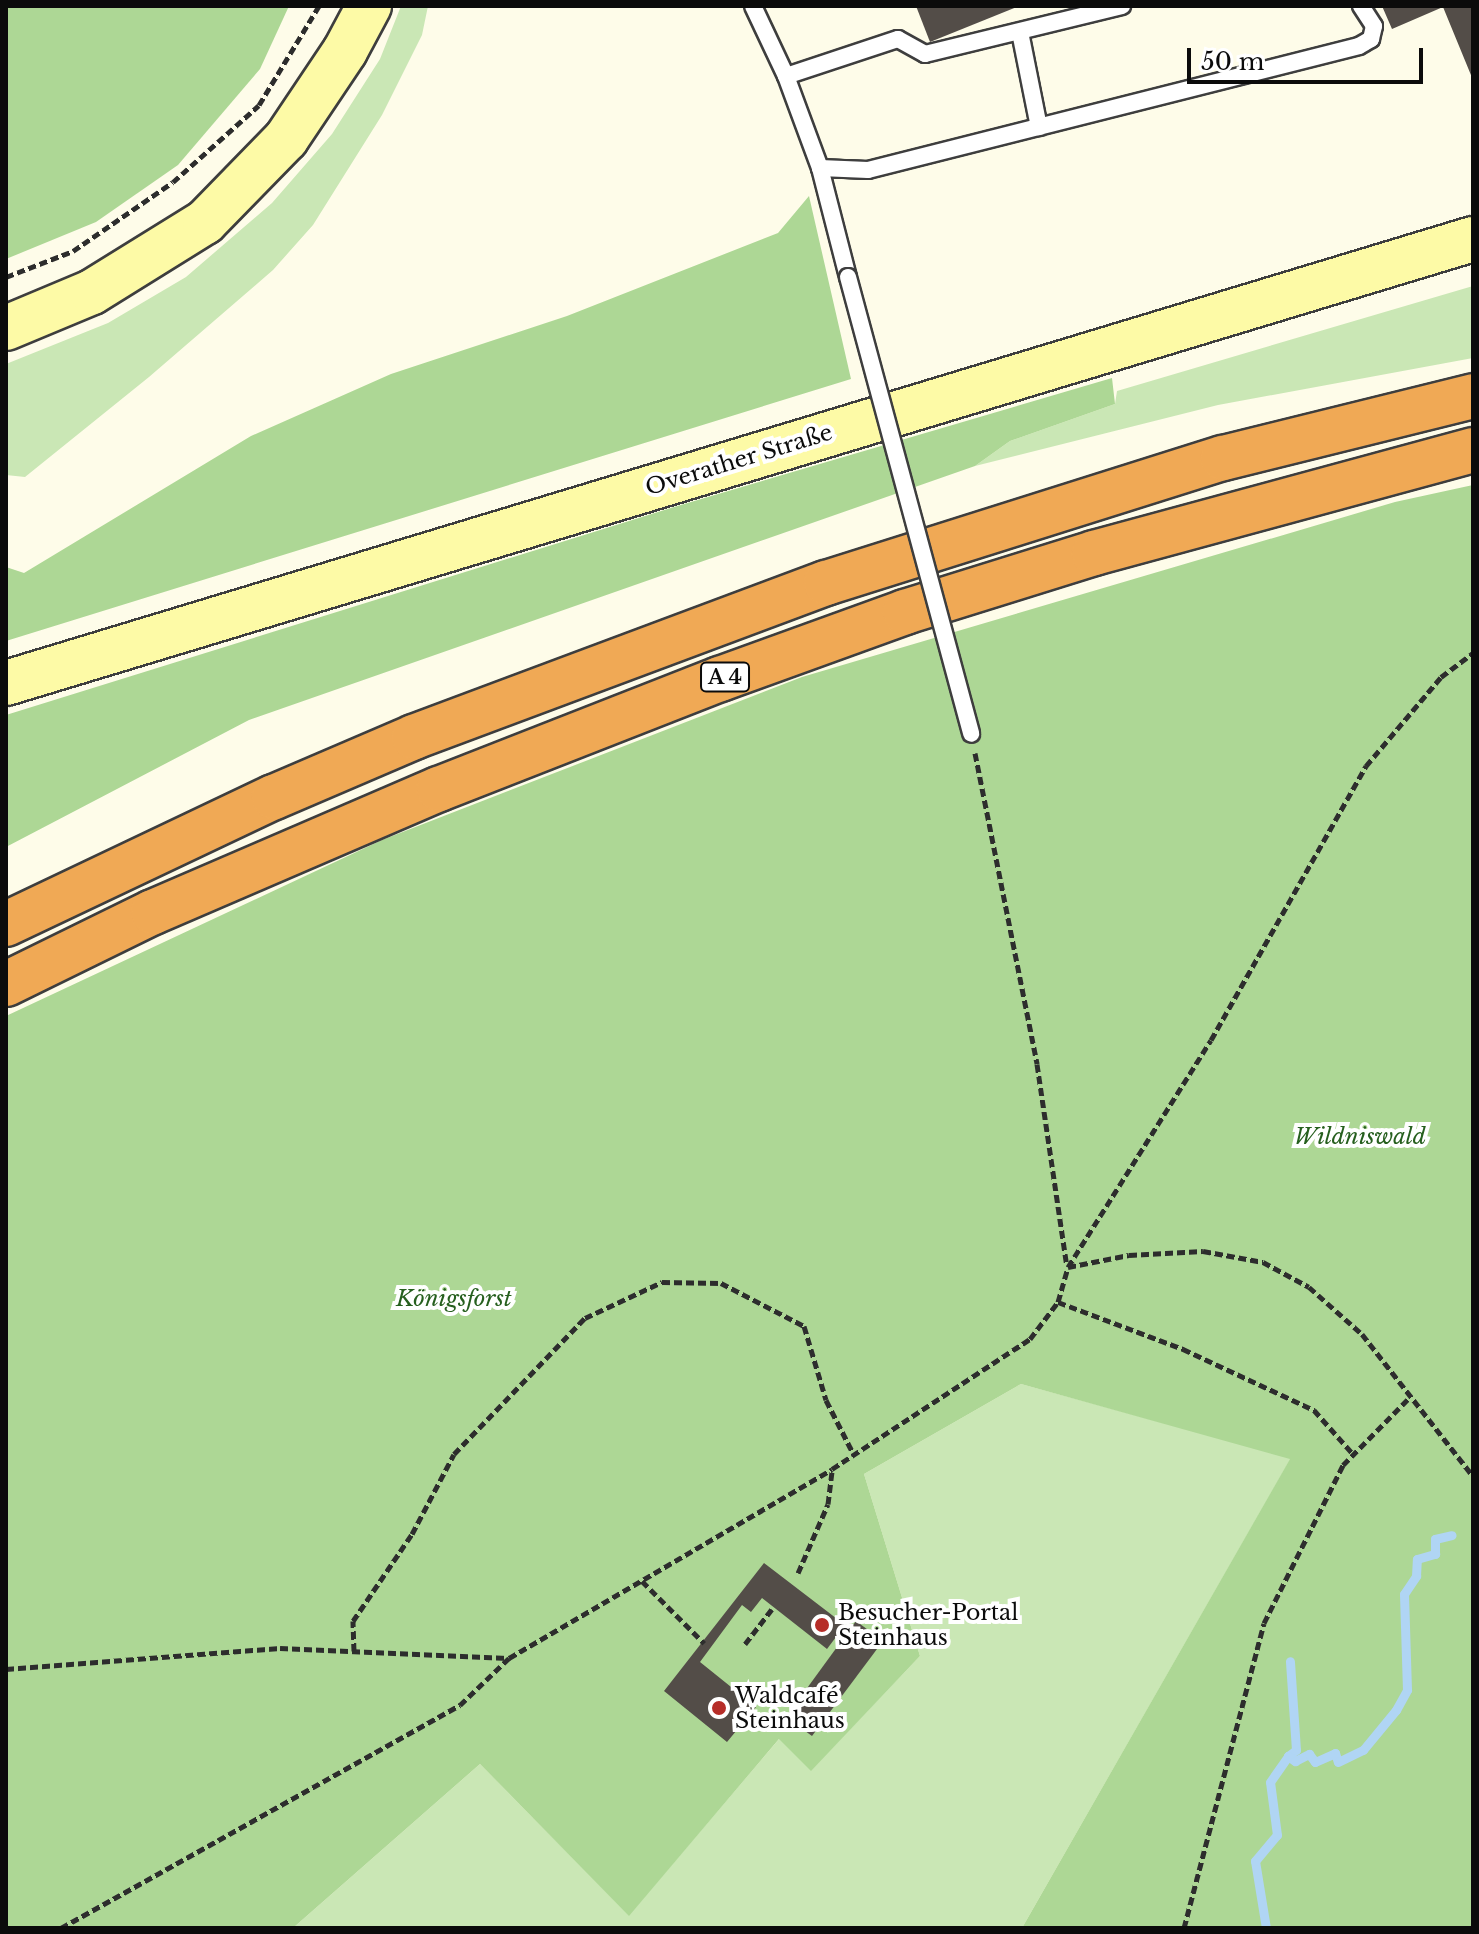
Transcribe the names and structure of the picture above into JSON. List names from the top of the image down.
{
  "streets": {
    "highway": ["A 4"],
    "main road": ["Overather Straße"]
  },
  "parks": ["Wildniswald", "Königsforst"],
  "places": ["Besucher-Portal Steinhaus", "Waldcafé Steinhaus"],
  "scale_bar": "50 m"
}
